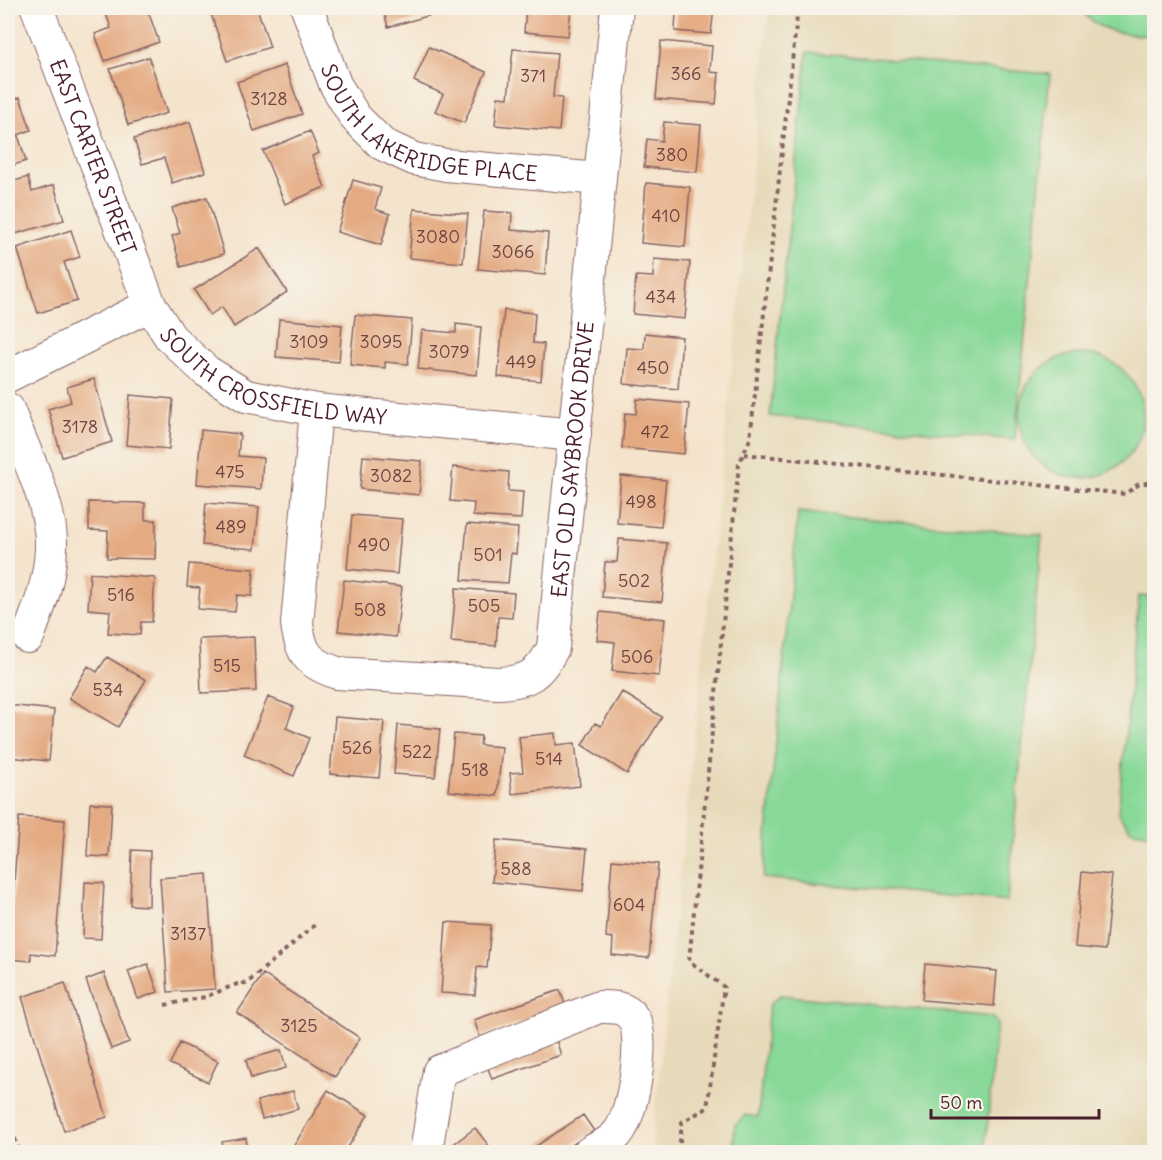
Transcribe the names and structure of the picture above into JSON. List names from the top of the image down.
{
  "streets": {
    "street": [
      "SOUTH LAKERIDGE PLACE",
      "EAST CARTER STREET",
      "SOUTH CROSSFIELD WAY",
      "EAST OLD SAYBROOK DRIVE"
    ]
  },
  "crossings": [
    ["SOUTH LAKERIDGE PLACE", "EAST OLD SAYBROOK DRIVE"],
    ["EAST CARTER STREET", "SOUTH CROSSFIELD WAY"],
    ["SOUTH CROSSFIELD WAY", "EAST OLD SAYBROOK DRIVE"]
  ],
  "house_numbers": [
    "366",
    "371",
    "3128",
    "380",
    "410",
    "3080",
    "3066",
    "434",
    "3109",
    "3095",
    "3079",
    "449",
    "450",
    "3178",
    "472",
    "475",
    "3082",
    "498",
    "489",
    "490",
    "501",
    "502",
    "516",
    "505",
    "508",
    "506",
    "515",
    "534",
    "526",
    "522",
    "514",
    "518",
    "588",
    "604",
    "3137",
    "3125"
  ],
  "scale_bar": "50 m"
}
